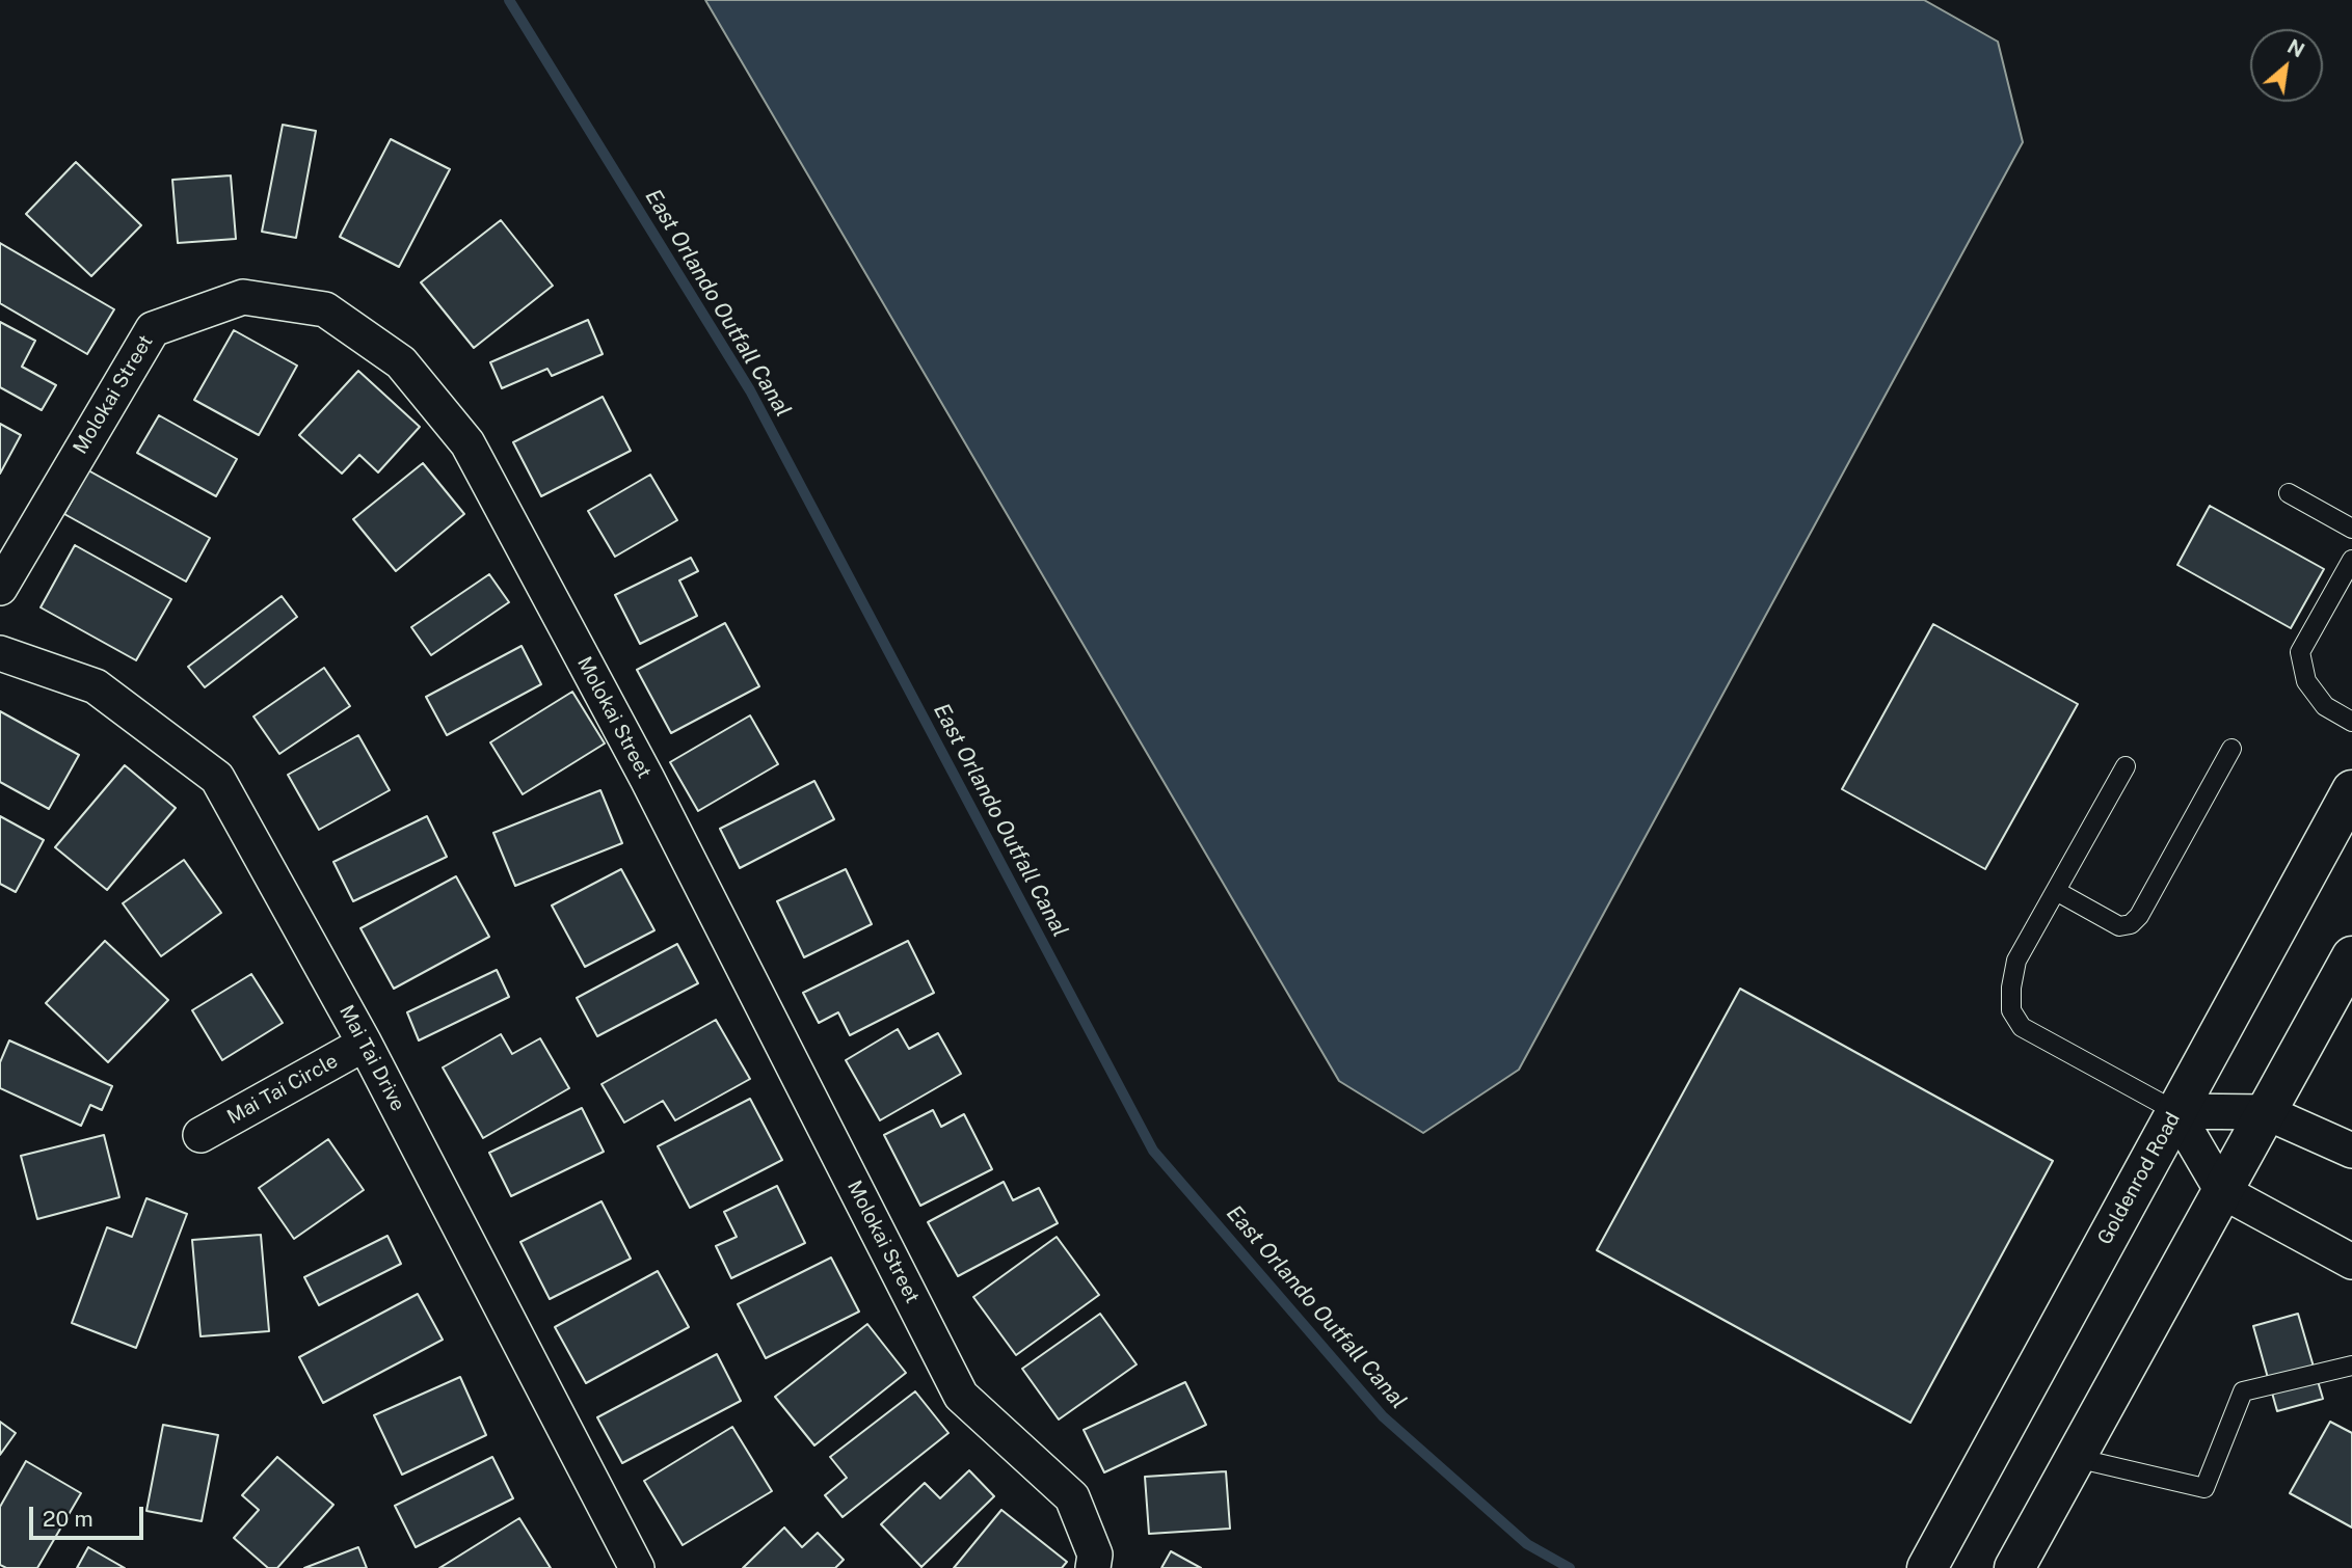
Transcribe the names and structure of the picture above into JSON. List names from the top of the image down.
{
  "streets": {
    "main road": ["Goldenrod Road"],
    "street": ["Molokai Street", "Mai Tai Drive", "Mai Tai Circle"]
  },
  "crossings": [
    ["Mai Tai Drive", "Mai Tai Circle"]
  ],
  "water": ["East Orlando Outfall Canal"],
  "scale_bar": "20 m",
  "north": "top right"
}
